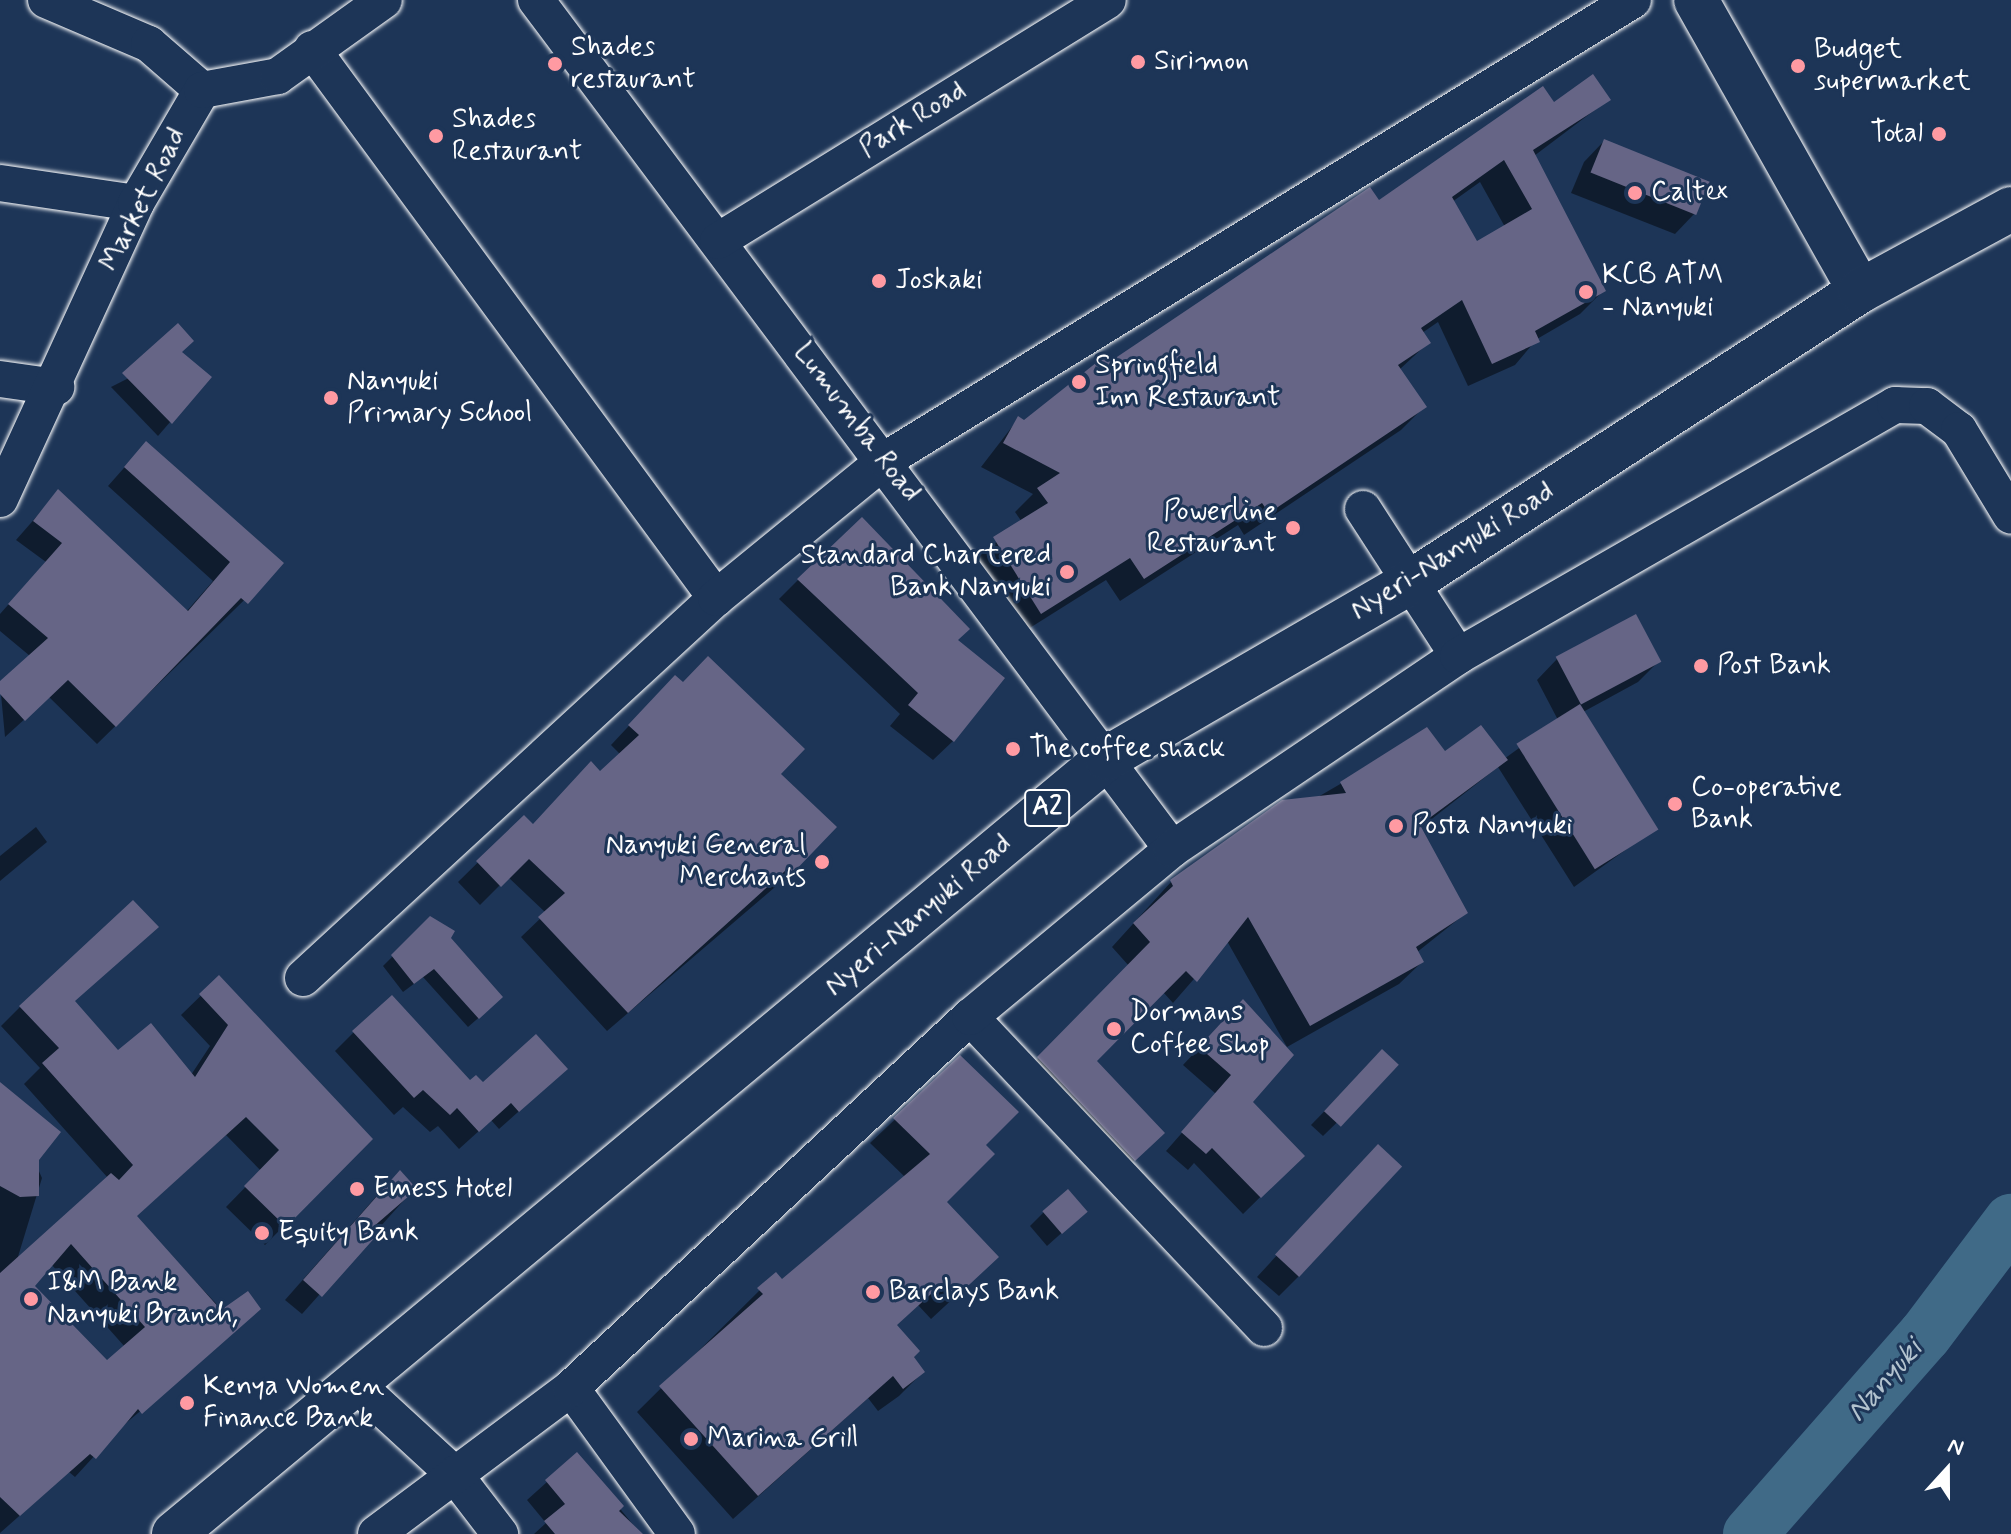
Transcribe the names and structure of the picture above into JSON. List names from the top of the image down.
{
  "streets": {
    "main road": ["Nyeri-Nanyuki Road", "A2"],
    "street": ["Park Road", "Market Road", "Lumumba Road"]
  },
  "crossings": [
    ["Park Road", "Lumumba Road"],
    ["Lumumba Road", "Nyeri-Nanyuki Road"]
  ],
  "water": ["Nanyuki"],
  "places": [
    "Sirimon",
    "Shades restaurant",
    "Budget supermarket",
    "Total",
    "Shades Restaurant",
    "Caltex",
    "Joskaki",
    "KCB ATM - Nanyuki",
    "Springfield Inn Restaurant",
    "Nanyuki Primary School",
    "Powerline Restaurant",
    "Standard Chartered Bank Nanyuki",
    "Post Bank",
    "The coffee shack",
    "Co-operative Bank",
    "Posta Nanyuki",
    "Nanyuki General Merchants",
    "Dormans Coffee Shop",
    "Emess Hotel",
    "Equity Bank",
    "Barclays Bank",
    "I&M Bank Nanyuki Branch,",
    "Kenya Women Finance Bank",
    "Marina Grill"
  ],
  "north": "top"
}
